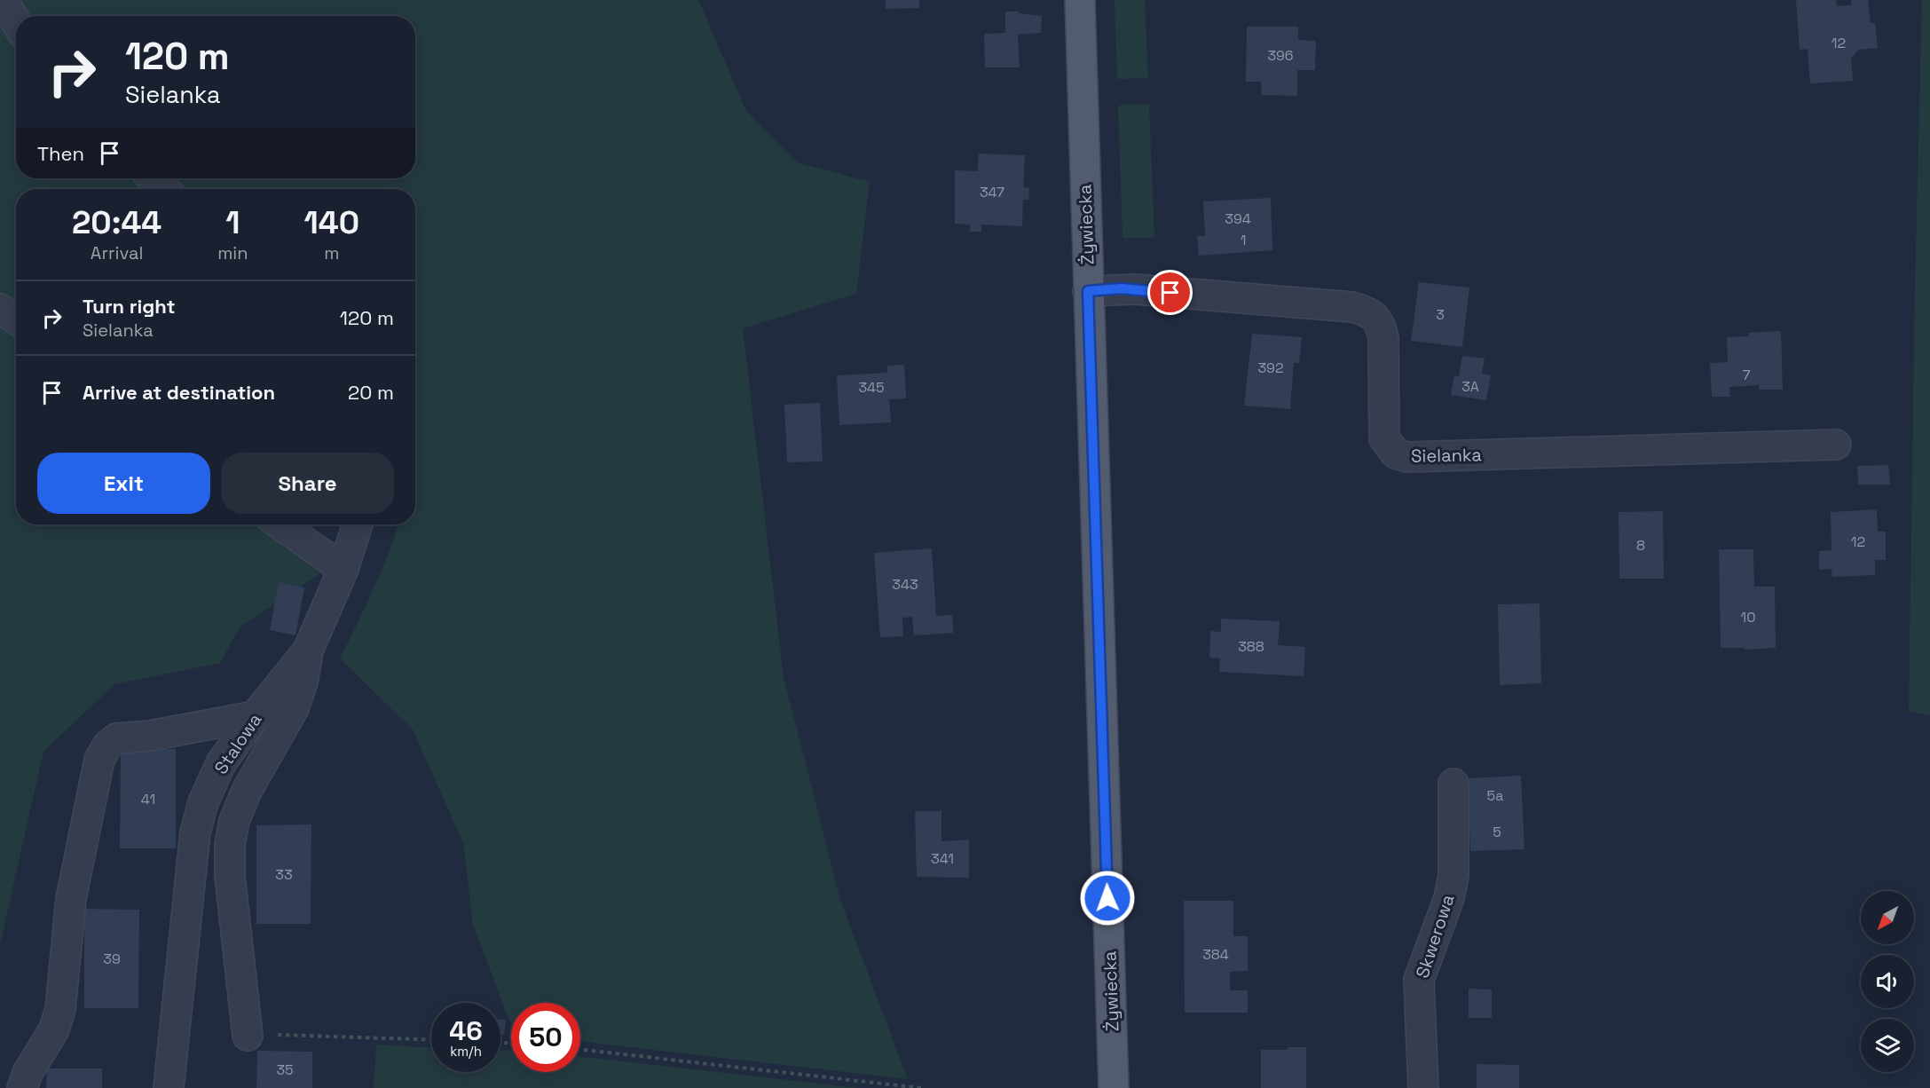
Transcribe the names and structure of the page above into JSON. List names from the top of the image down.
{
  "streets": {
    "main road": ["Żywiecka"],
    "street": ["Sielanka", "Stalowa", "Skwerowa"]
  },
  "crossings": [
    ["Żywiecka", "Sielanka"]
  ],
  "house_numbers": [
    "12",
    "396",
    "347",
    "394",
    "1",
    "3",
    "392",
    "7",
    "3A",
    "345",
    "12",
    "8",
    "343",
    "10",
    "388",
    "5a",
    "41",
    "5",
    "341",
    "33",
    "384",
    "39",
    "35"
  ],
  "north": "bottom left",
  "page": {
    "turn": ["120 m", "Sielanka"],
    "then": "Then",
    "eta": [
      "20:44",
      "Arrival",
      "1",
      "min",
      "140",
      "m"
    ],
    "list": [
      {
        "name": "Turn right",
        "note": "Sielanka",
        "value": "120 m"
      },
      {
        "name": "Arrive at destination",
        "value": "20 m"
      }
    ],
    "buttons": ["Exit", "Share"],
    "speed": "46 km/h",
    "limit": "50"
  }
}
